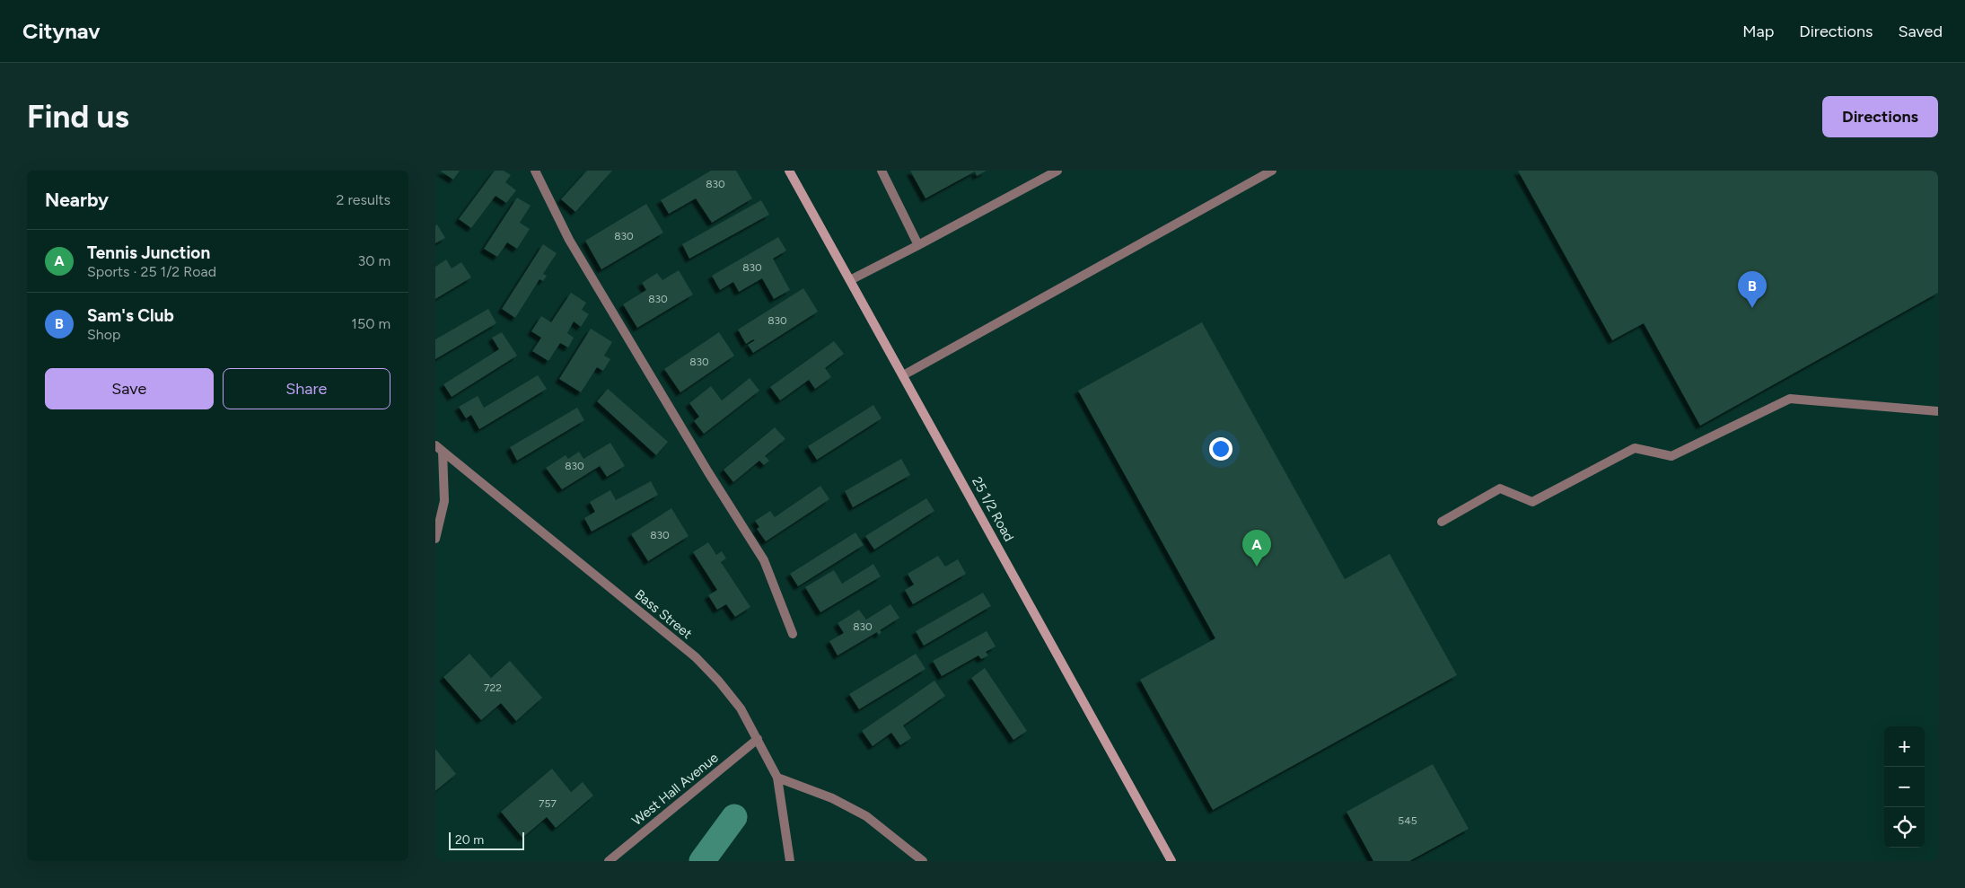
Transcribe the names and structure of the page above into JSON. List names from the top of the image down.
{
  "streets": {
    "street": ["25 1/2 Road", "Bass Street", "West Hall Avenue"]
  },
  "crossings": [
    ["Bass Street", "West Hall Avenue"]
  ],
  "house_numbers": [
    "830",
    "830",
    "830",
    "830",
    "830",
    "830",
    "830",
    "830",
    "830",
    "722",
    "757",
    "545"
  ],
  "scale_bar": "20 m",
  "page": {
    "header": "Citynav",
    "nav": ["Map", "Directions", "Saved"],
    "buttons": [
      "Directions",
      ["Save", "Share"]
    ],
    "title": "Find us",
    "heading": ["Nearby", "2 results"],
    "list": [
      {
        "mark": "A",
        "name": "Tennis Junction",
        "note": "Sports · 25 1/2 Road",
        "value": "30 m"
      },
      {
        "mark": "B",
        "name": "Sam's Club",
        "note": "Shop",
        "value": "150 m"
      }
    ],
    "pins": ["B", "A"],
    "map_buttons": ["+", "−"],
    "scale": "20 m"
  }
}
